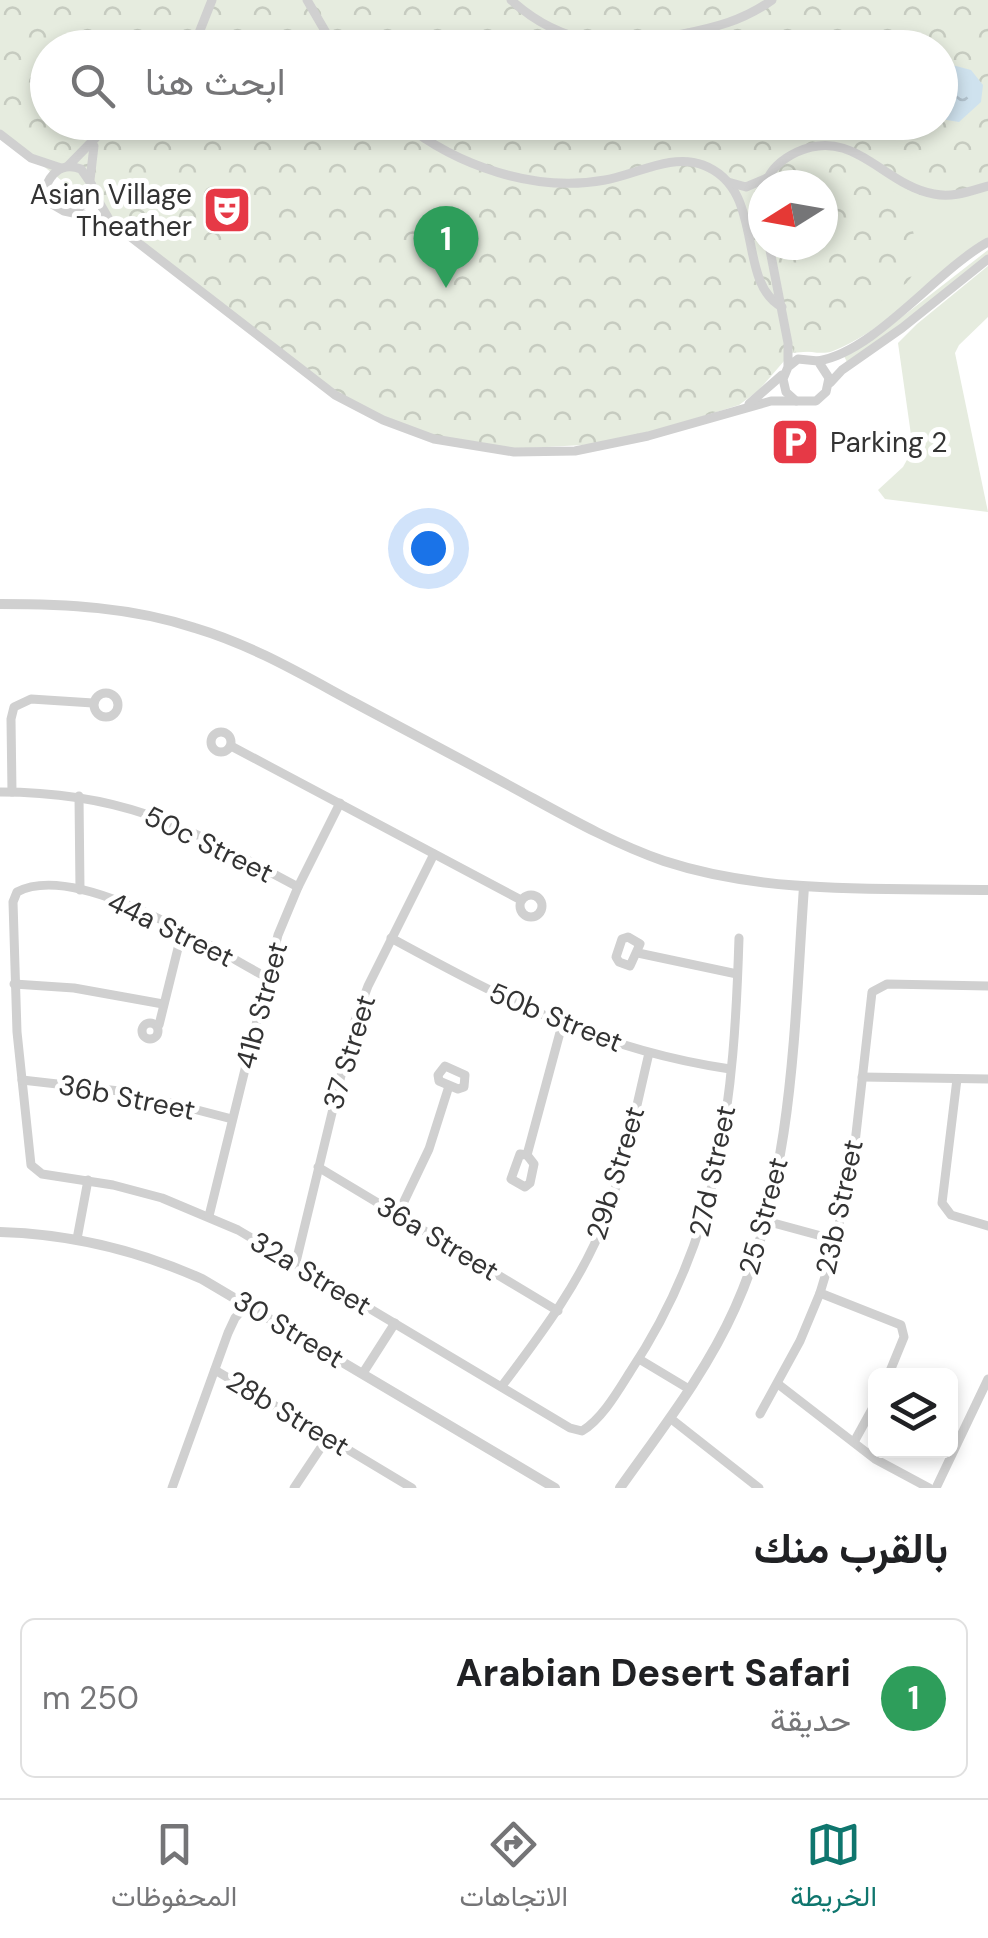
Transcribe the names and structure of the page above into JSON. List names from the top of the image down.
{
  "streets": {
    "street": [
      "50c Street",
      "44a Street",
      "41b Street",
      "50b Street",
      "37 Street",
      "36b Street",
      "27d Street",
      "29b Street",
      "23b Street",
      "25 Street",
      "36a Street",
      "32a Street",
      "30 Street",
      "28b Street"
    ]
  },
  "crossings": [
    ["50c Street", "41b Street"],
    ["44a Street", "41b Street"],
    ["41b Street", "36b Street"],
    ["41b Street", "32a Street"],
    ["50b Street", "37 Street"],
    ["50b Street", "27d Street"],
    ["50b Street", "29b Street"],
    ["37 Street", "36a Street"],
    ["37 Street", "32a Street"],
    ["36b Street", "32a Street"],
    ["27d Street", "32a Street"],
    ["29b Street", "36a Street"],
    ["29b Street", "32a Street"]
  ],
  "places": {
    "theatre": ["Asian Village Theather"],
    "parking": ["Parking 2"]
  },
  "north": "left",
  "page": {
    "search": "ابحث هنا",
    "pins": "1",
    "heading": "بالقرب منك",
    "list": [
      {
        "mark": "1",
        "name": "Arabian Desert Safari",
        "note": "حديقة",
        "value": "250 m"
      }
    ],
    "nav": ["الخريطة", "الاتجاهات", "المحفوظات"]
  }
}
